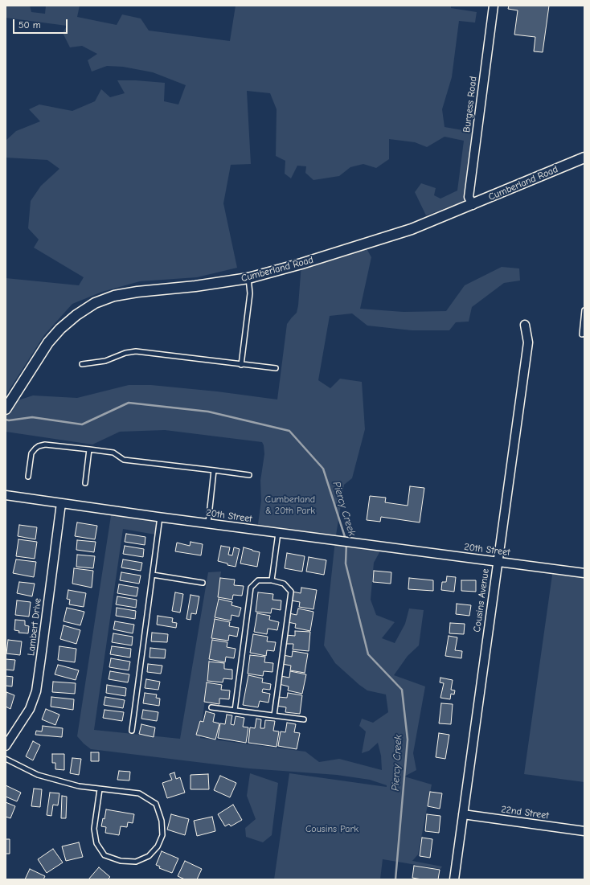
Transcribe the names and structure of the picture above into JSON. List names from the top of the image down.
{
  "streets": {
    "street": [
      "Burgess Road",
      "Cumberland Road",
      "20th Street",
      "Cousins Avenue",
      "Lambert Drive",
      "22nd Street"
    ]
  },
  "crossings": [
    ["Burgess Road", "Cumberland Road"],
    ["20th Street", "Cousins Avenue"],
    ["20th Street", "Lambert Drive"],
    ["Cousins Avenue", "22nd Street"]
  ],
  "water": ["Piercy Creek"],
  "parks": ["Cumberland & 20th Park", "Cousins Park"],
  "scale_bar": "50 m"
}
